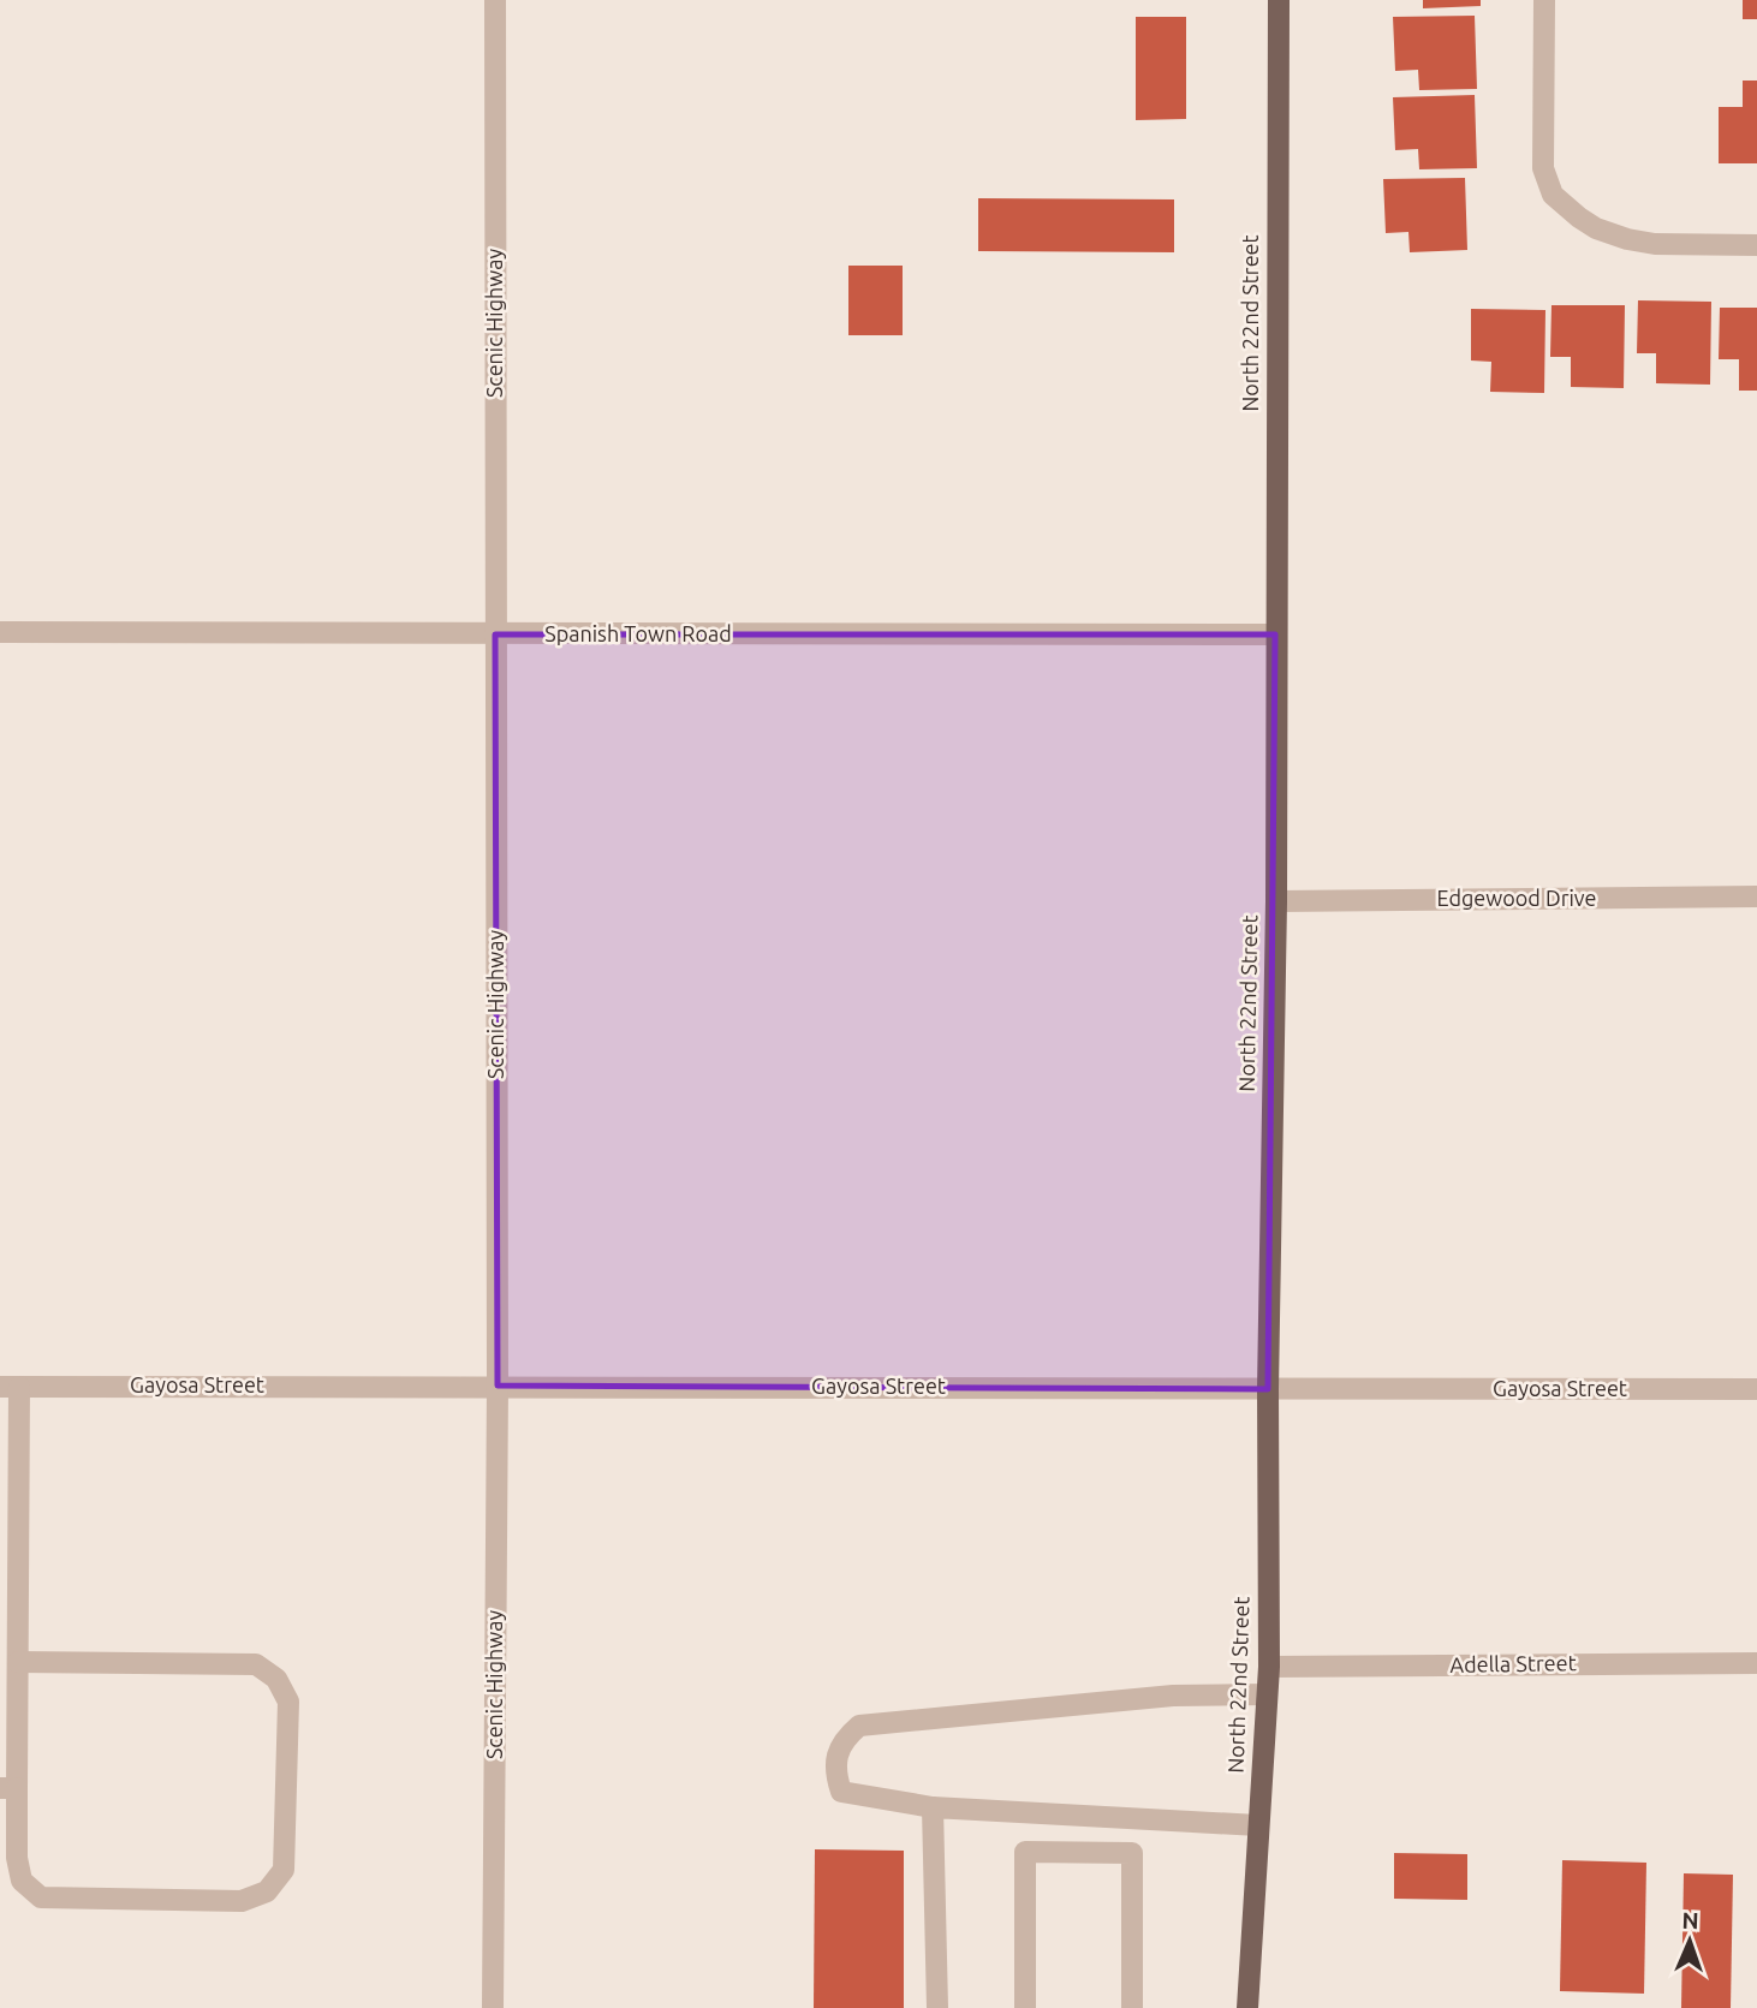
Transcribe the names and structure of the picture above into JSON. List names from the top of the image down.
{
  "streets": {
    "main road": ["North 22nd Street"],
    "street": [
      "Scenic Highway",
      "Spanish Town Road",
      "Edgewood Drive",
      "Gayosa Street",
      "Adella Street"
    ]
  },
  "crossings": [
    ["Scenic Highway", "Spanish Town Road"],
    ["Scenic Highway", "Gayosa Street"],
    ["North 22nd Street", "Spanish Town Road"],
    ["North 22nd Street", "Edgewood Drive"],
    ["North 22nd Street", "Gayosa Street"],
    ["North 22nd Street", "Adella Street"]
  ],
  "north": "top"
}
